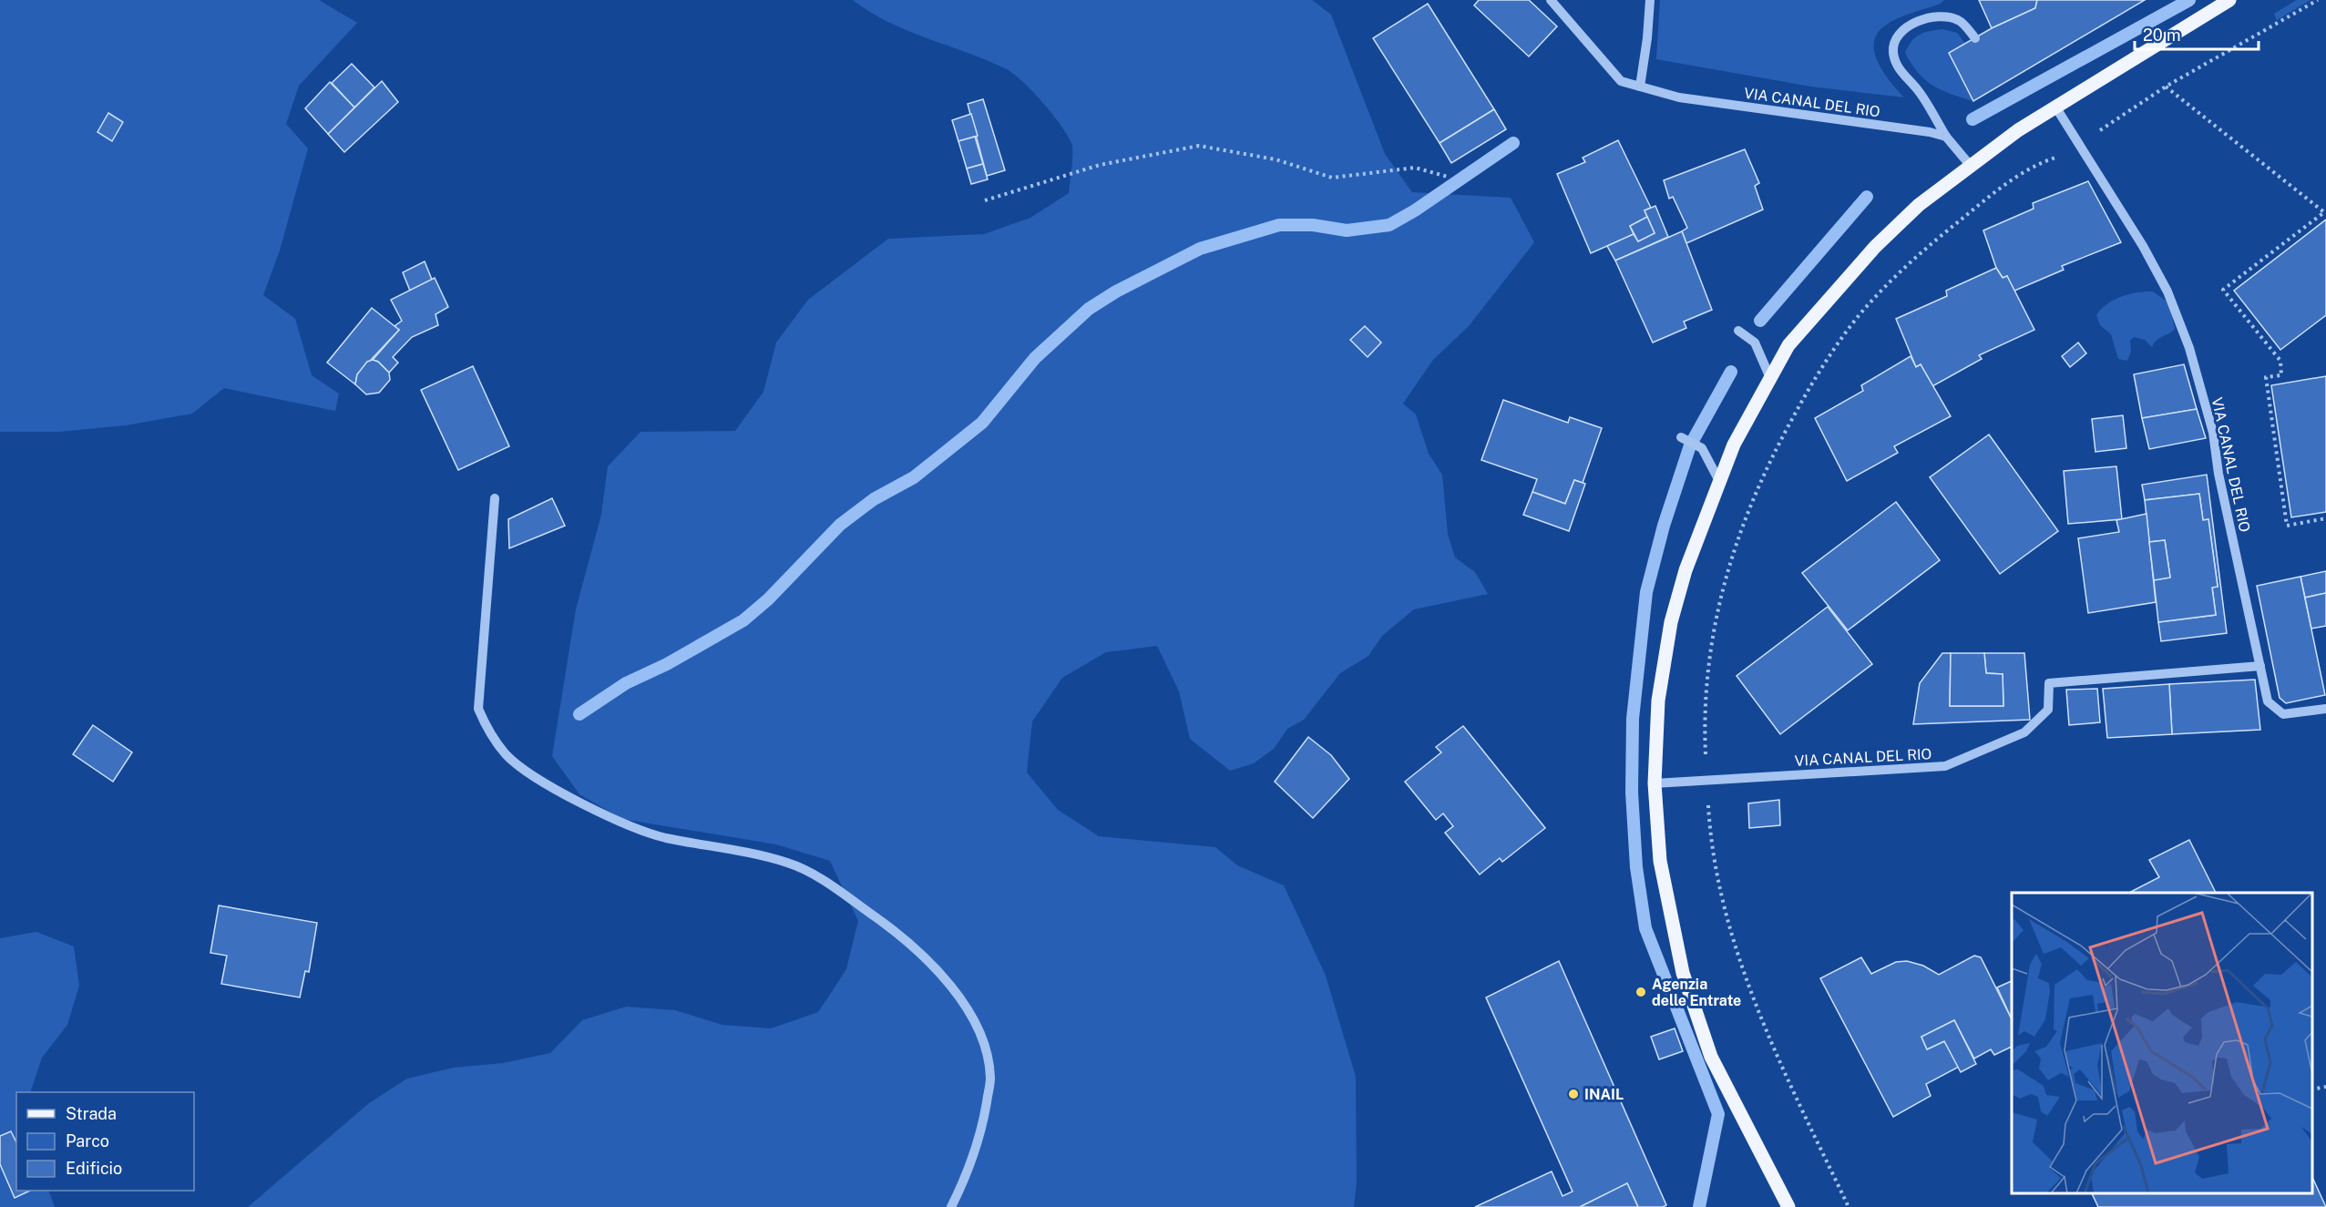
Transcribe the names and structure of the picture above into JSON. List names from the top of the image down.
{
  "streets": {
    "street": ["VIA CANAL DEL RIO"]
  },
  "places": ["Agenzia delle Entrate", "INAIL"],
  "legend": ["Strada", "Parco", "Edificio"],
  "scale_bar": "20 m"
}
